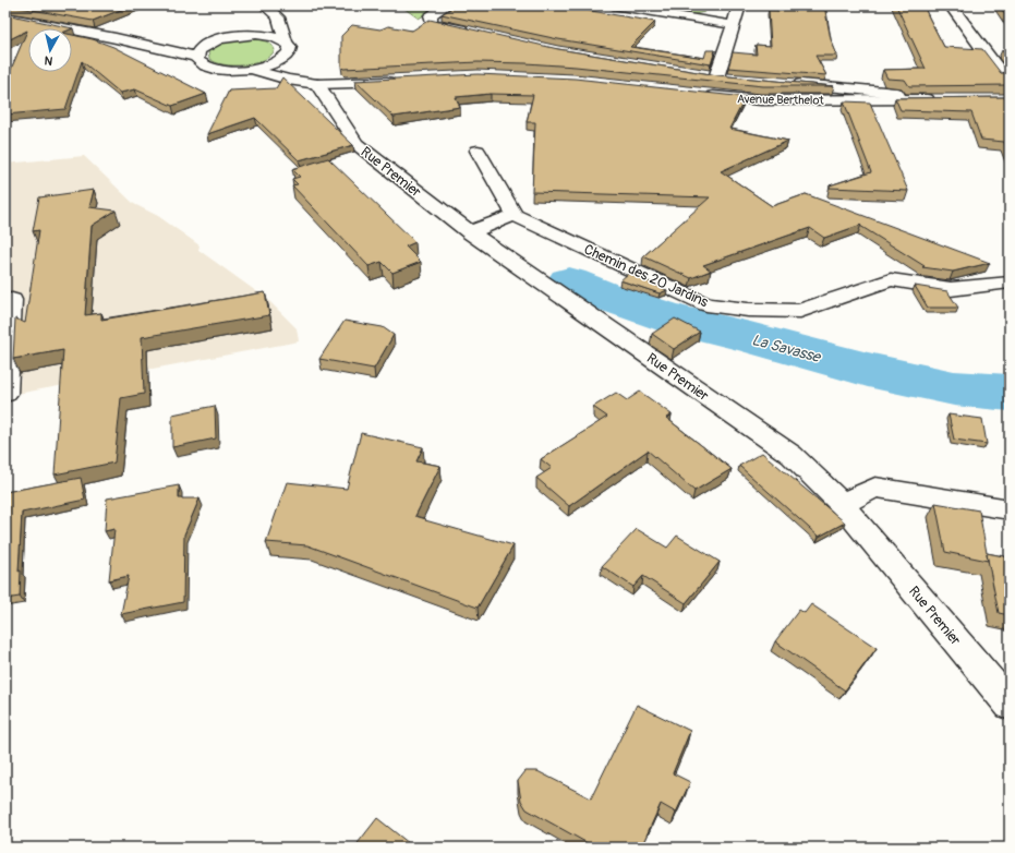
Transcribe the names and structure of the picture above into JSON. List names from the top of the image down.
{
  "streets": {
    "street": ["Avenue Berthelot", "Rue Premier", "Chemin des 20 Jardins"]
  },
  "water": ["La Savasse"],
  "north": "bottom"
}
